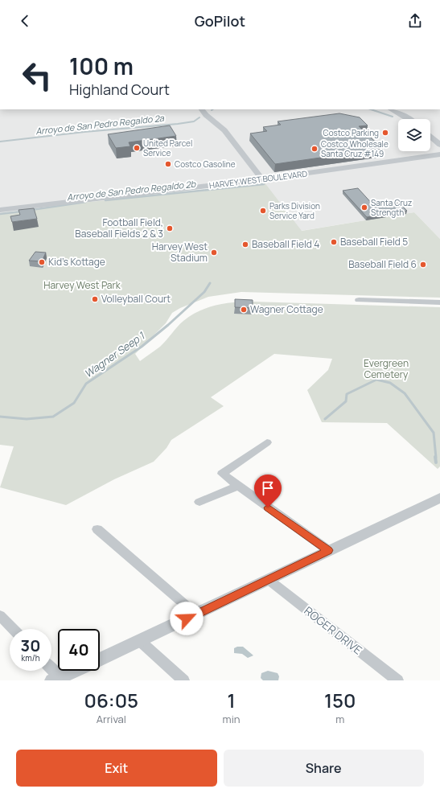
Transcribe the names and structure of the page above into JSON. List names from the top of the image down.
{
  "streets": {
    "street": ["HARVEY WEST BOULEVARD", "ROGER DRIVE"]
  },
  "water": ["Arroyo de San Pedro Regaldo 2a", "Arroyo de San Pedro Regaldo 2b", "Wagner Seep 1"],
  "parks": ["Harvey West Park", "Evergreen Cemetery"],
  "places": [
    "Costco Parking",
    "United Parcel Service",
    "Costco Wholesale Santa Cruz #149",
    "Costco Gasoline",
    "Santa Cruz Strength",
    "Parks Division Service Yard",
    "Football Field, Baseball Fields 2 & 3",
    "Baseball Field 5",
    "Baseball Field 4",
    "Harvey West Stadium",
    "Kid's Kottage",
    "Baseball Field 6",
    "Volleyball Court",
    "Wagner Cottage"
  ],
  "page": {
    "header": "GoPilot",
    "turn": ["100 m", "Highland Court"],
    "speed": "30 km/h",
    "limit": "40",
    "eta": [
      "06:05",
      "Arrival",
      "1",
      "min",
      "150",
      "m"
    ],
    "buttons": ["Exit", "Share"]
  }
}
